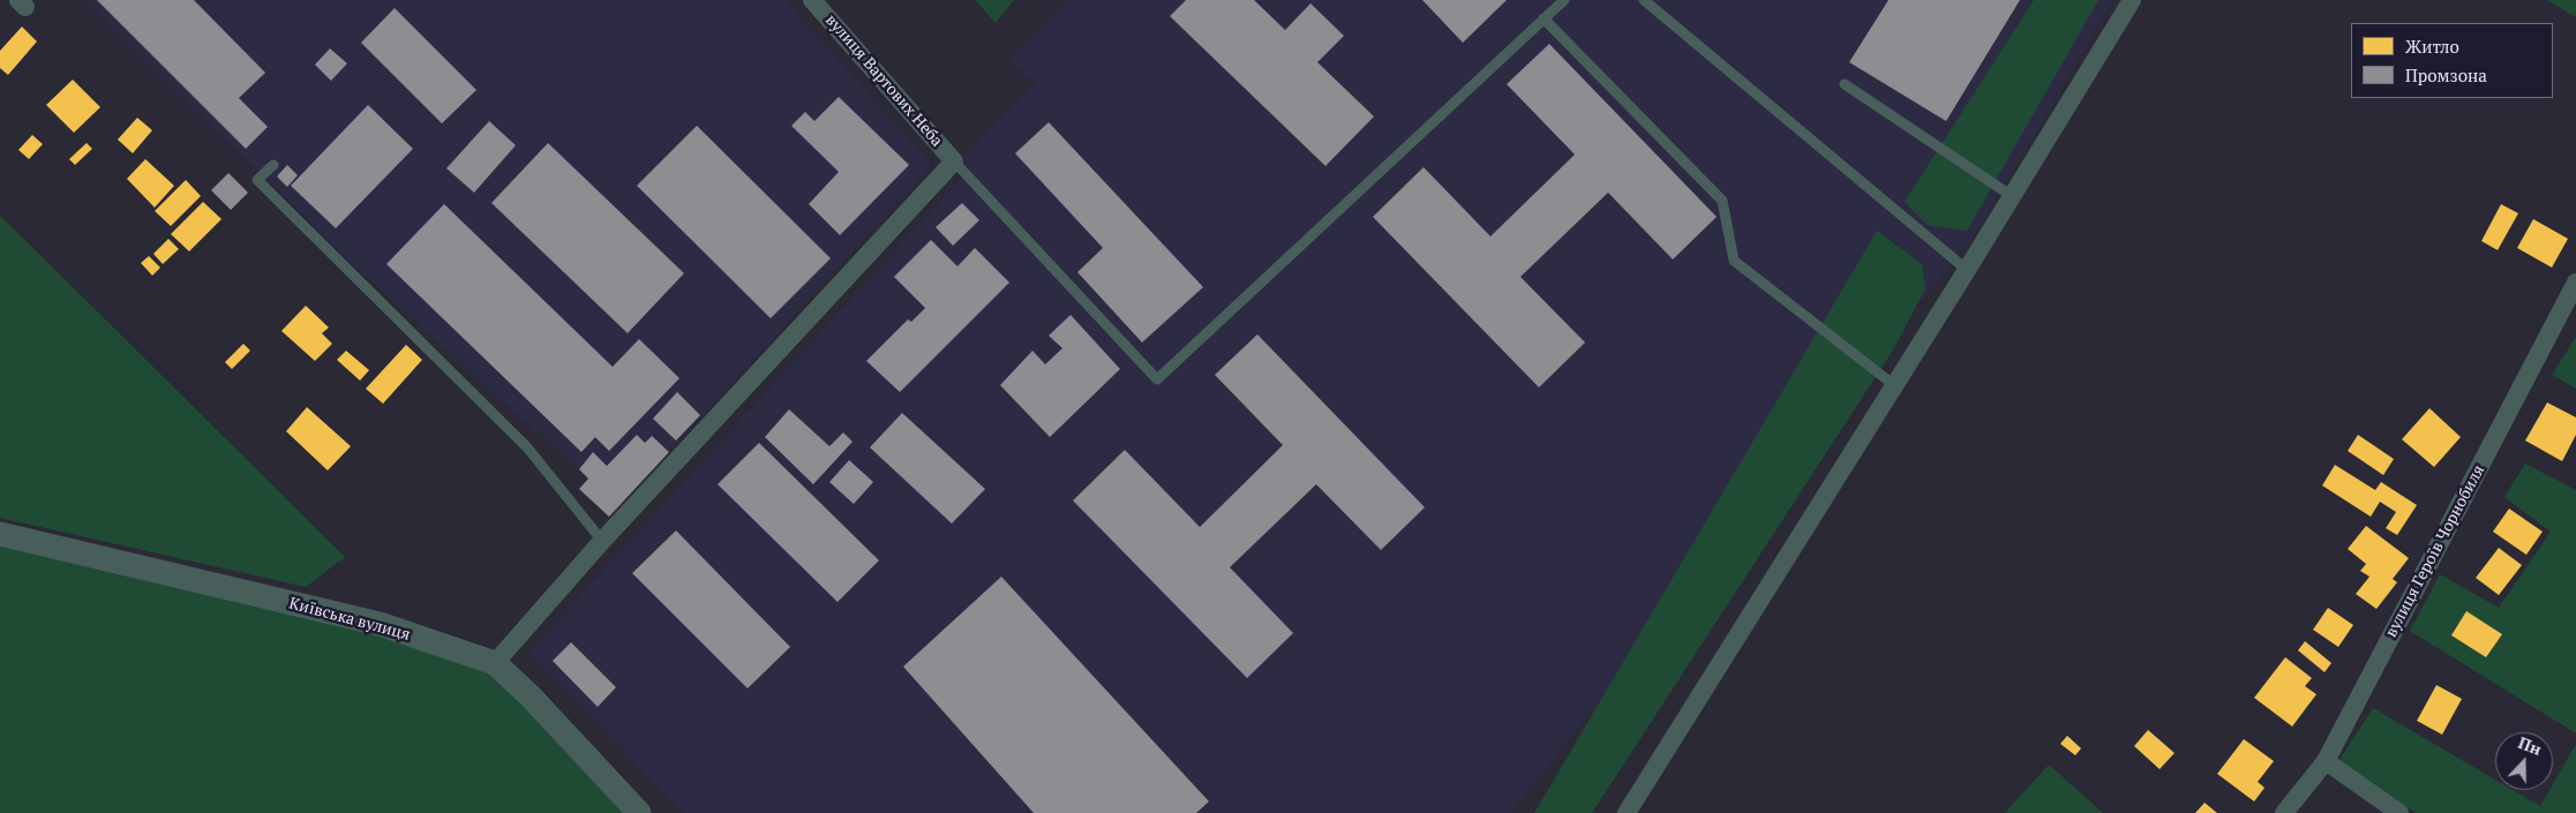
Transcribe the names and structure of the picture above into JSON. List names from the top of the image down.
{
  "streets": {
    "street": ["вулиця Вартових Неба", "вулиця Героїв Чорнобиля", "Київська вулиця"]
  },
  "legend": ["Житло", "Промзона"],
  "north": "top"
}
